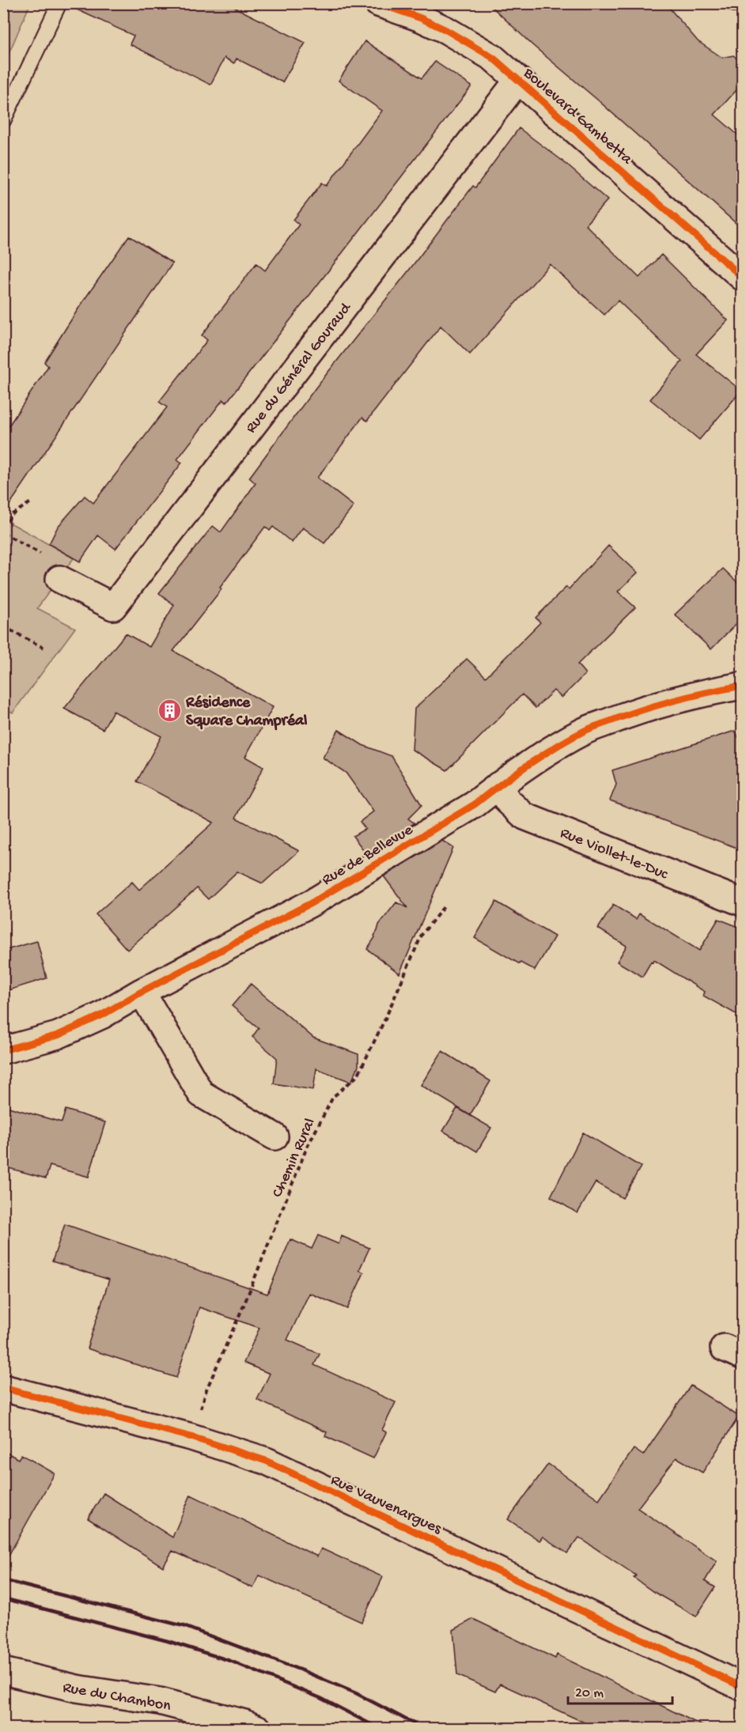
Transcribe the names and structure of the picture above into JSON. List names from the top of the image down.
{
  "streets": {
    "street": [
      "Boulevard Gambetta",
      "Rue du Général Gouraud",
      "Rue Viollet-le-Duc",
      "Rue de Bellevue",
      "Rue Vauvenargues",
      "Rue du Chambon"
    ],
    "path": ["Chemin Rural"]
  },
  "crossings": [
    ["Boulevard Gambetta", "Rue du Général Gouraud"],
    ["Rue Viollet-le-Duc", "Rue de Bellevue"],
    ["Chemin Rural", "Rue Vauvenargues"]
  ],
  "places": {
    "building": ["Résidence Square Champréal"]
  },
  "scale_bar": "20 m"
}
